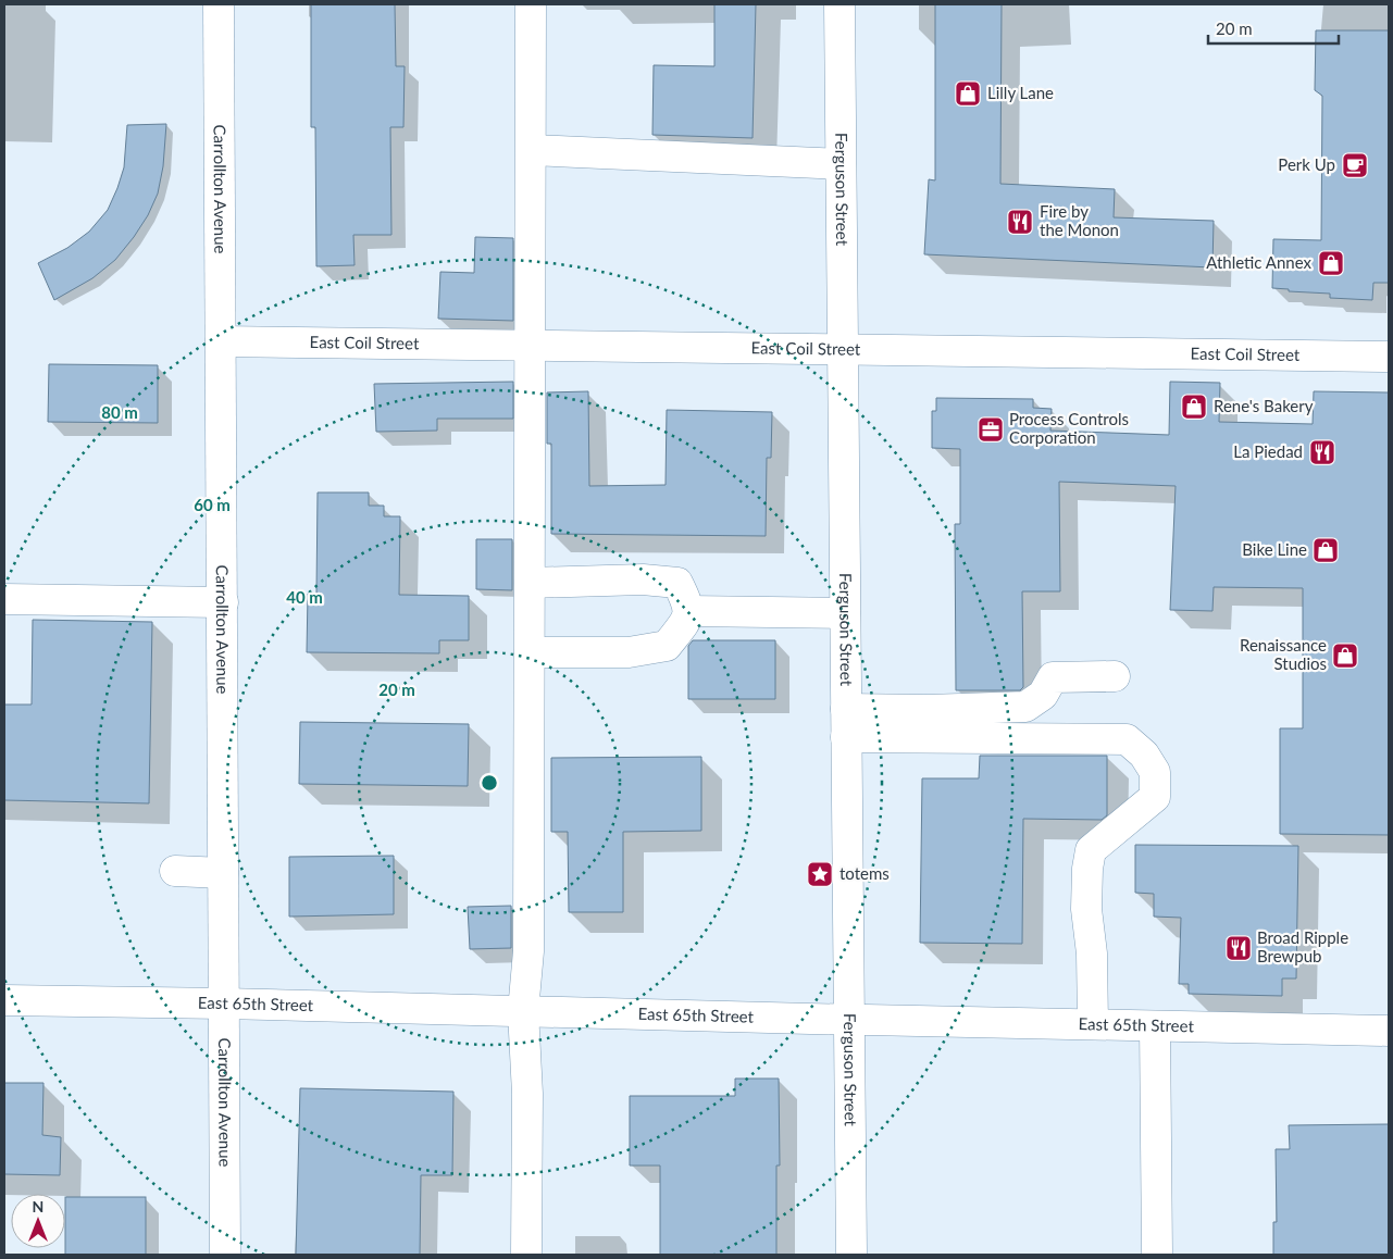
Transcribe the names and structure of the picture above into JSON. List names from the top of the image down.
{
  "streets": {
    "street": [
      "Carrollton Avenue",
      "Ferguson Street",
      "East Coil Street",
      "East 65th Street"
    ]
  },
  "crossings": [
    ["Carrollton Avenue", "East Coil Street"],
    ["Carrollton Avenue", "East 65th Street"],
    ["Ferguson Street", "East Coil Street"],
    ["Ferguson Street", "East 65th Street"]
  ],
  "places": {
    "shop": [
      "Lilly Lane",
      "Athletic Annex",
      "Rene's Bakery",
      "Bike Line",
      "Renaissance Studios"
    ],
    "cafe": ["Perk Up"],
    "restaurant": ["Fire by the Monon", "La Piedad", "Broad Ripple Brewpub"],
    "office": ["Process Controls Corporation"],
    "place": ["totems"]
  },
  "scale_bar": "20 m",
  "north": "top",
  "rings": [
    "80 m",
    "60 m",
    "40 m",
    "20 m"
  ]
}
